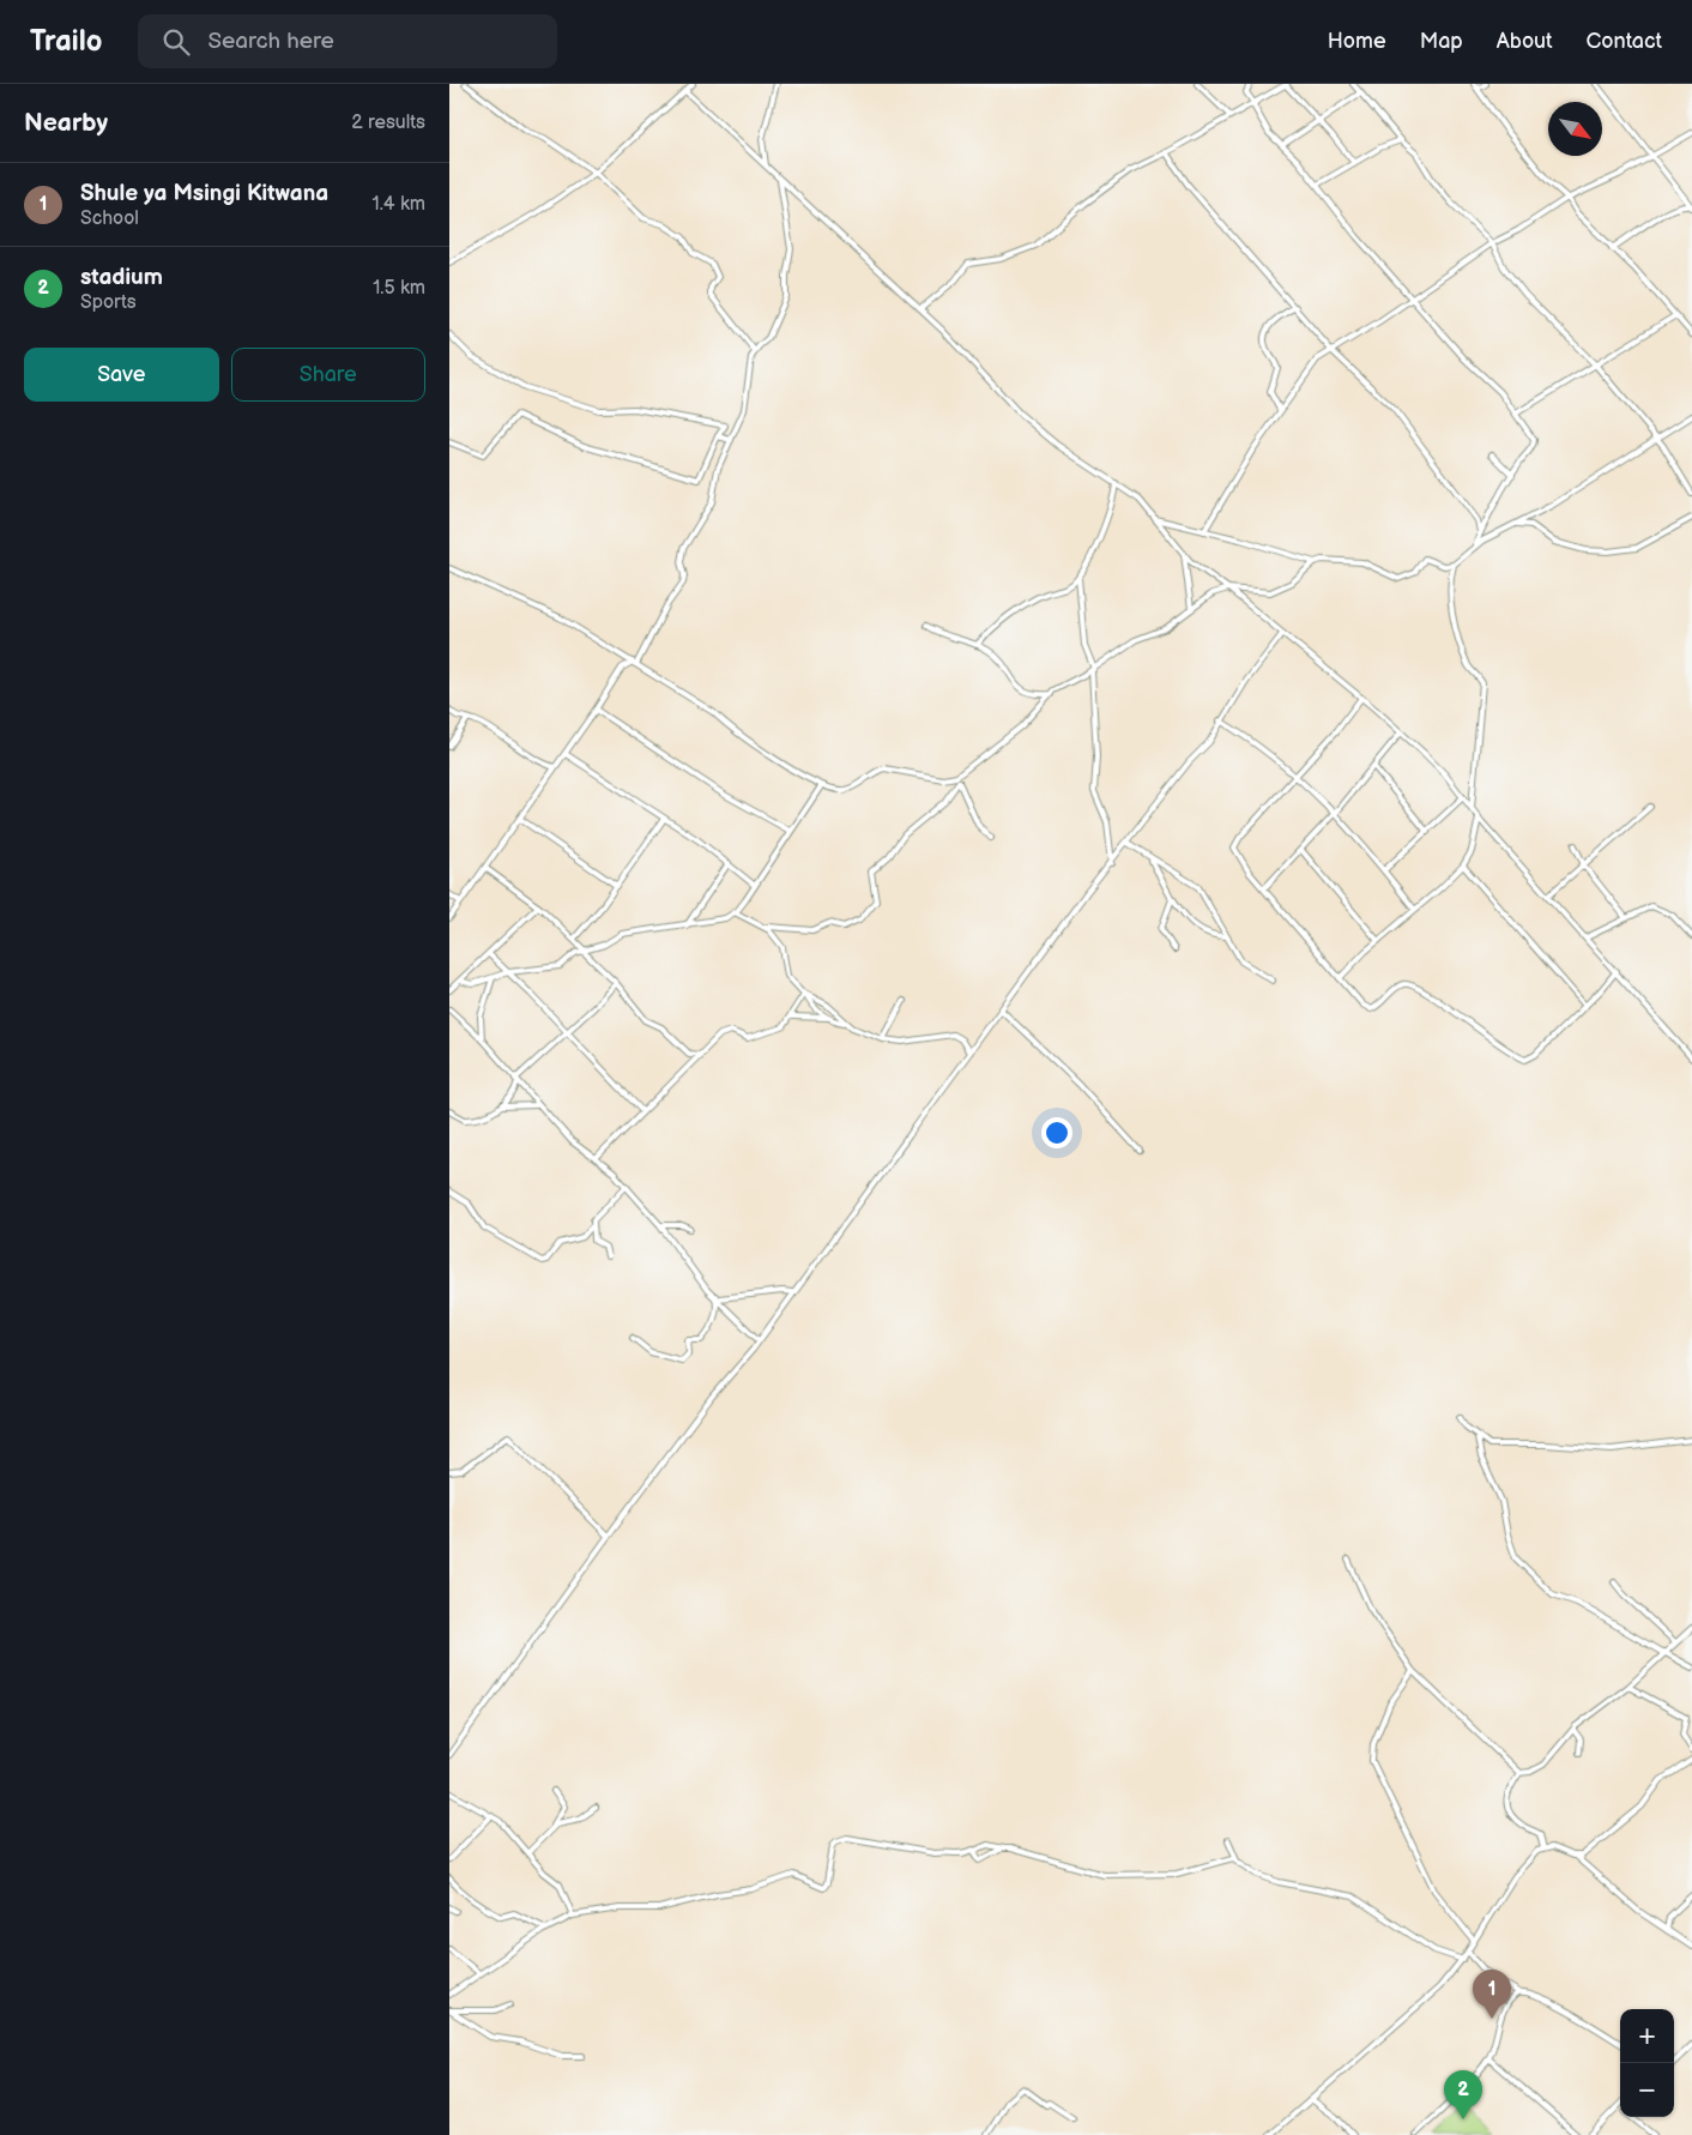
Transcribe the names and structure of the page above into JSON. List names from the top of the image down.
{
  "north": "bottom right",
  "page": {
    "header": "Trailo",
    "search": "Search here",
    "nav": [
      "Home",
      "Map",
      "About",
      "Contact"
    ],
    "heading": ["Nearby", "2 results"],
    "list": [
      {
        "mark": "1",
        "name": "Shule ya Msingi Kitwana",
        "note": "School",
        "value": "1.4 km"
      },
      {
        "mark": "2",
        "name": "stadium",
        "note": "Sports",
        "value": "1.5 km"
      }
    ],
    "buttons": ["Save", "Share"],
    "pins": ["1", "2"],
    "map_buttons": ["+", "−"]
  }
}
